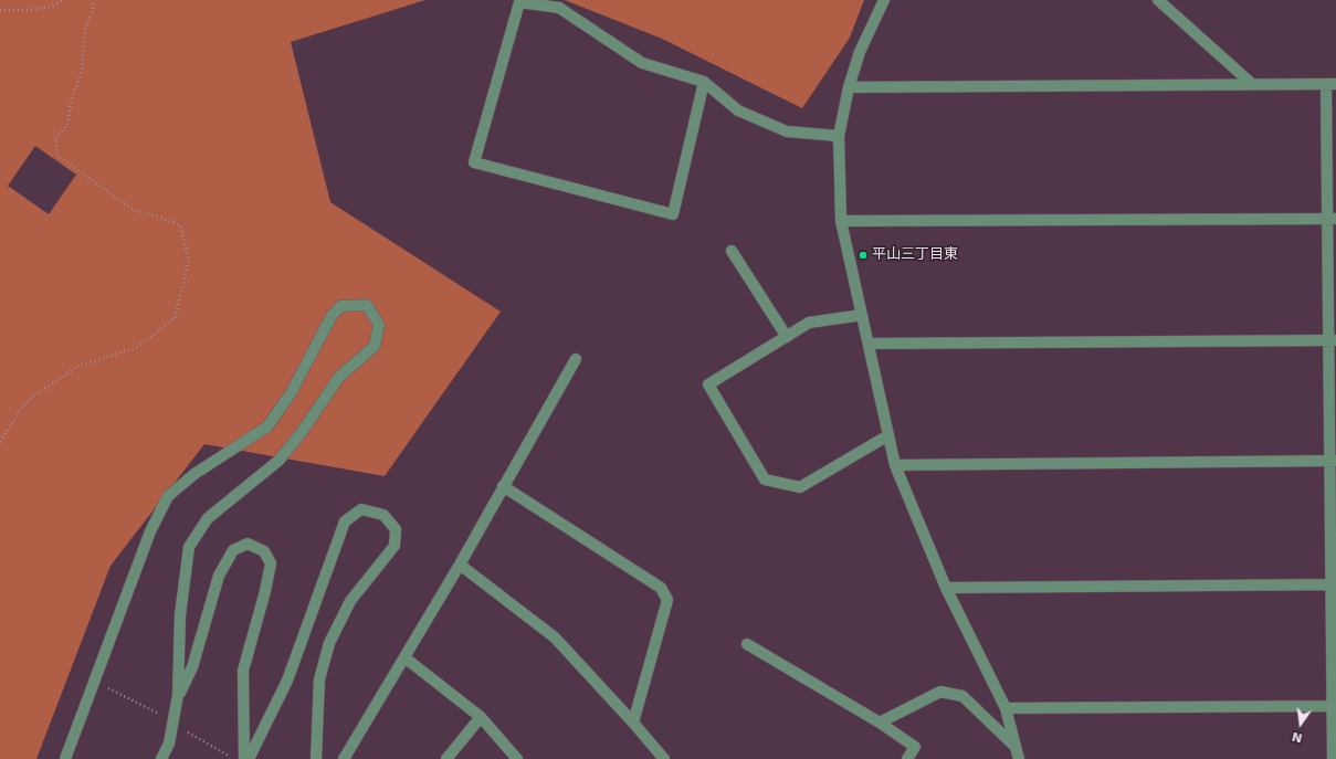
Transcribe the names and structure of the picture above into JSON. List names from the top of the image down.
{
  "places": ["平山三丁目東"],
  "north": "bottom"
}
